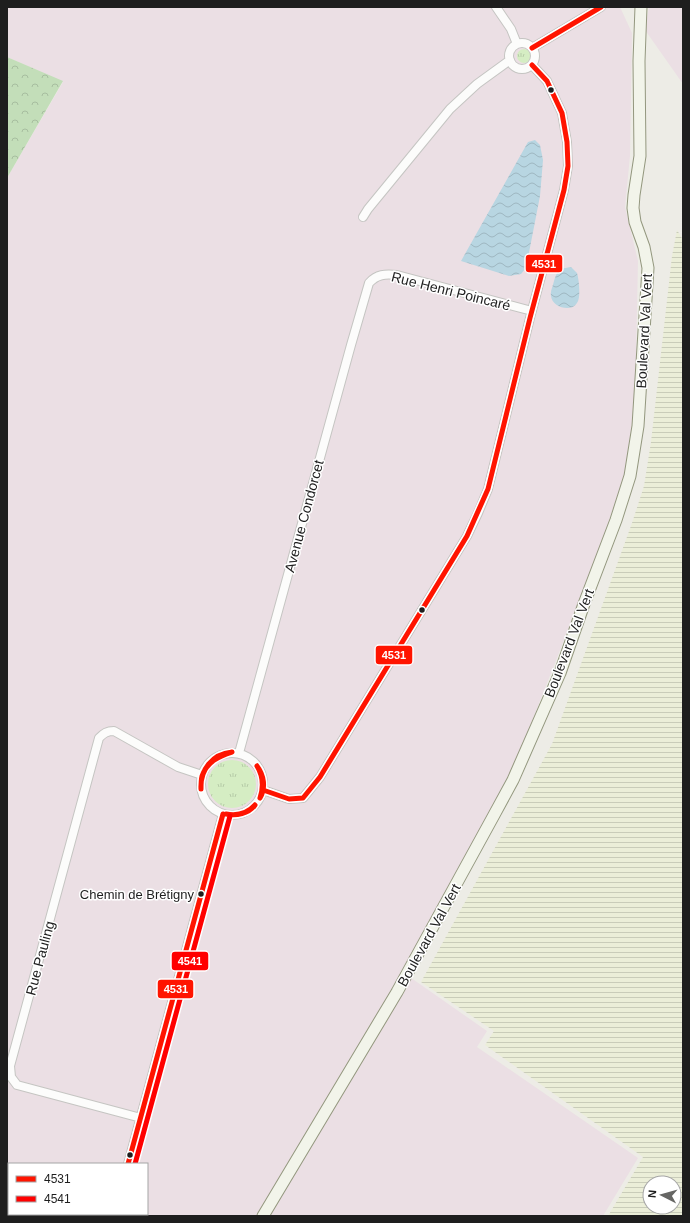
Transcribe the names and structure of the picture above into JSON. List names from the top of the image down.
{
  "streets": {
    "street": [
      "Rue Henri Poincaré",
      "Boulevard Val Vert",
      "Avenue Condorcet",
      "Rue Pauling"
    ]
  },
  "crossings": [
    ["Rue Henri Poincaré", "Avenue Condorcet"],
    ["Avenue Condorcet", "Rue Pauling"]
  ],
  "places": ["Chemin de Brétigny"],
  "lines": ["transit line 4531", "transit line 4541"],
  "legend": ["4531", "4541"],
  "north": "left"
}
